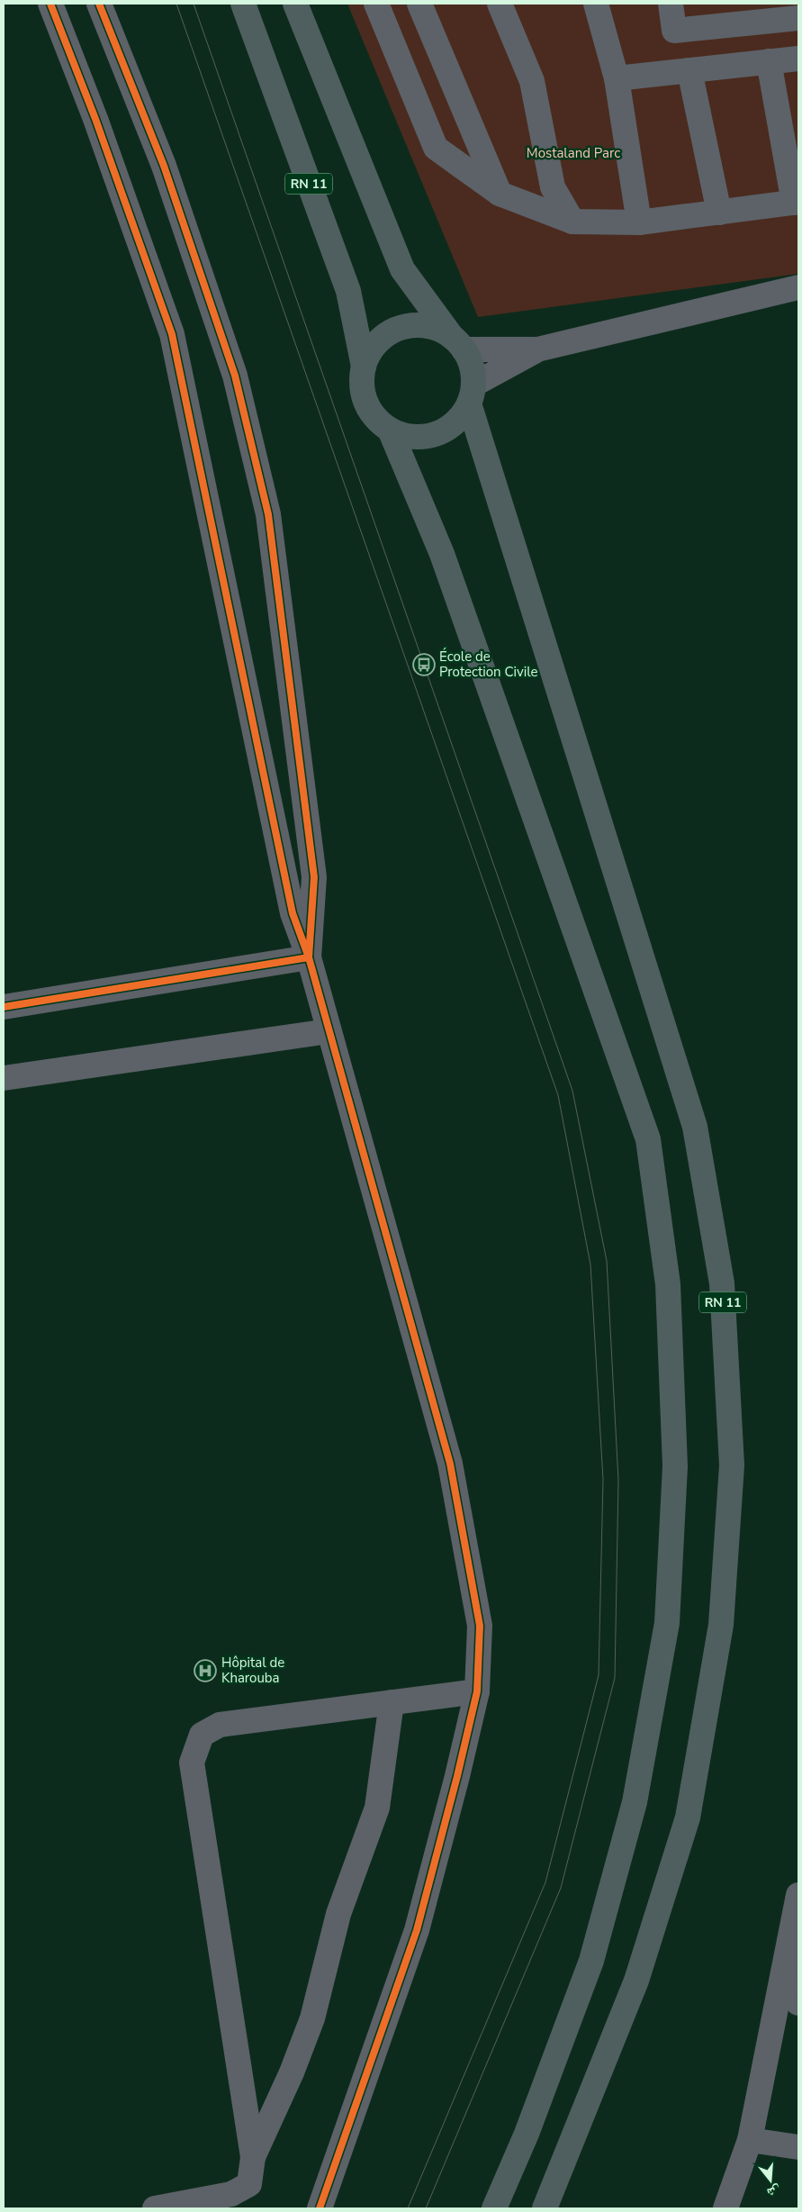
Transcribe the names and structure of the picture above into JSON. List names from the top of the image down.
{
  "streets": {
    "highway": ["RN 11"]
  },
  "parks": ["Mostaland Parc"],
  "places": {
    "bus stop": ["École de Protection Civile"],
    "hospital": ["Hôpital de Kharouba"]
  },
  "north": "bottom"
}
